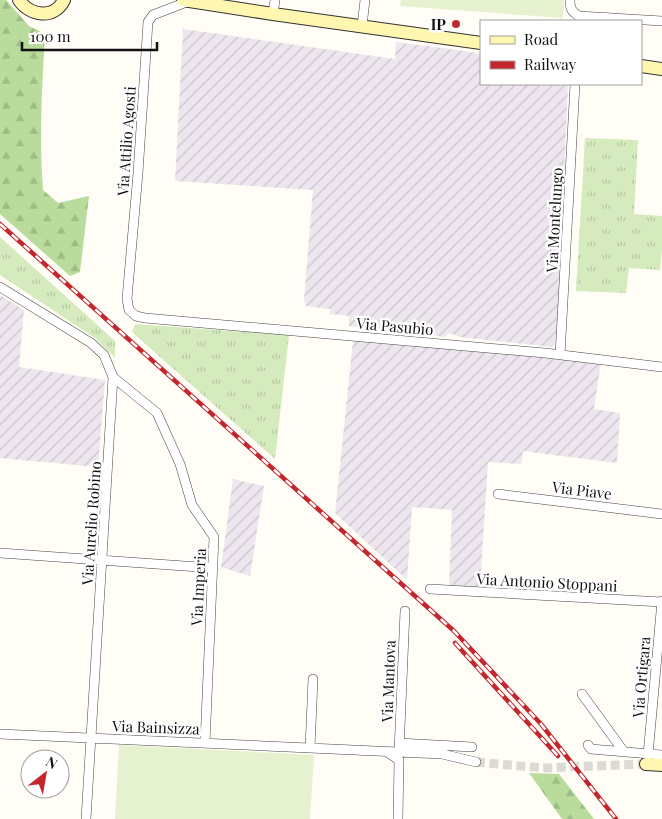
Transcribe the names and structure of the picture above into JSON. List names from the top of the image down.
{
  "streets": {
    "street": [
      "Via Attilio Agosti",
      "Via Montelungo",
      "Via Pasubio",
      "Via Piave",
      "Via Aurelio Robino",
      "Via Antonio Stoppani",
      "Via Imperia",
      "Via Ortigara",
      "Via Mantova",
      "Via Bainsizza"
    ]
  },
  "crossings": [
    ["Via Attilio Agosti", "Via Pasubio"],
    ["Via Montelungo", "Via Pasubio"],
    ["Via Aurelio Robino", "Via Imperia"],
    ["Via Aurelio Robino", "Via Bainsizza"],
    ["Via Antonio Stoppani", "Via Ortigara"],
    ["Via Imperia", "Via Bainsizza"],
    ["Via Mantova", "Via Bainsizza"]
  ],
  "places": ["IP"],
  "legend": ["Road", "Railway"],
  "scale_bar": "100 m",
  "north": "top right"
}
